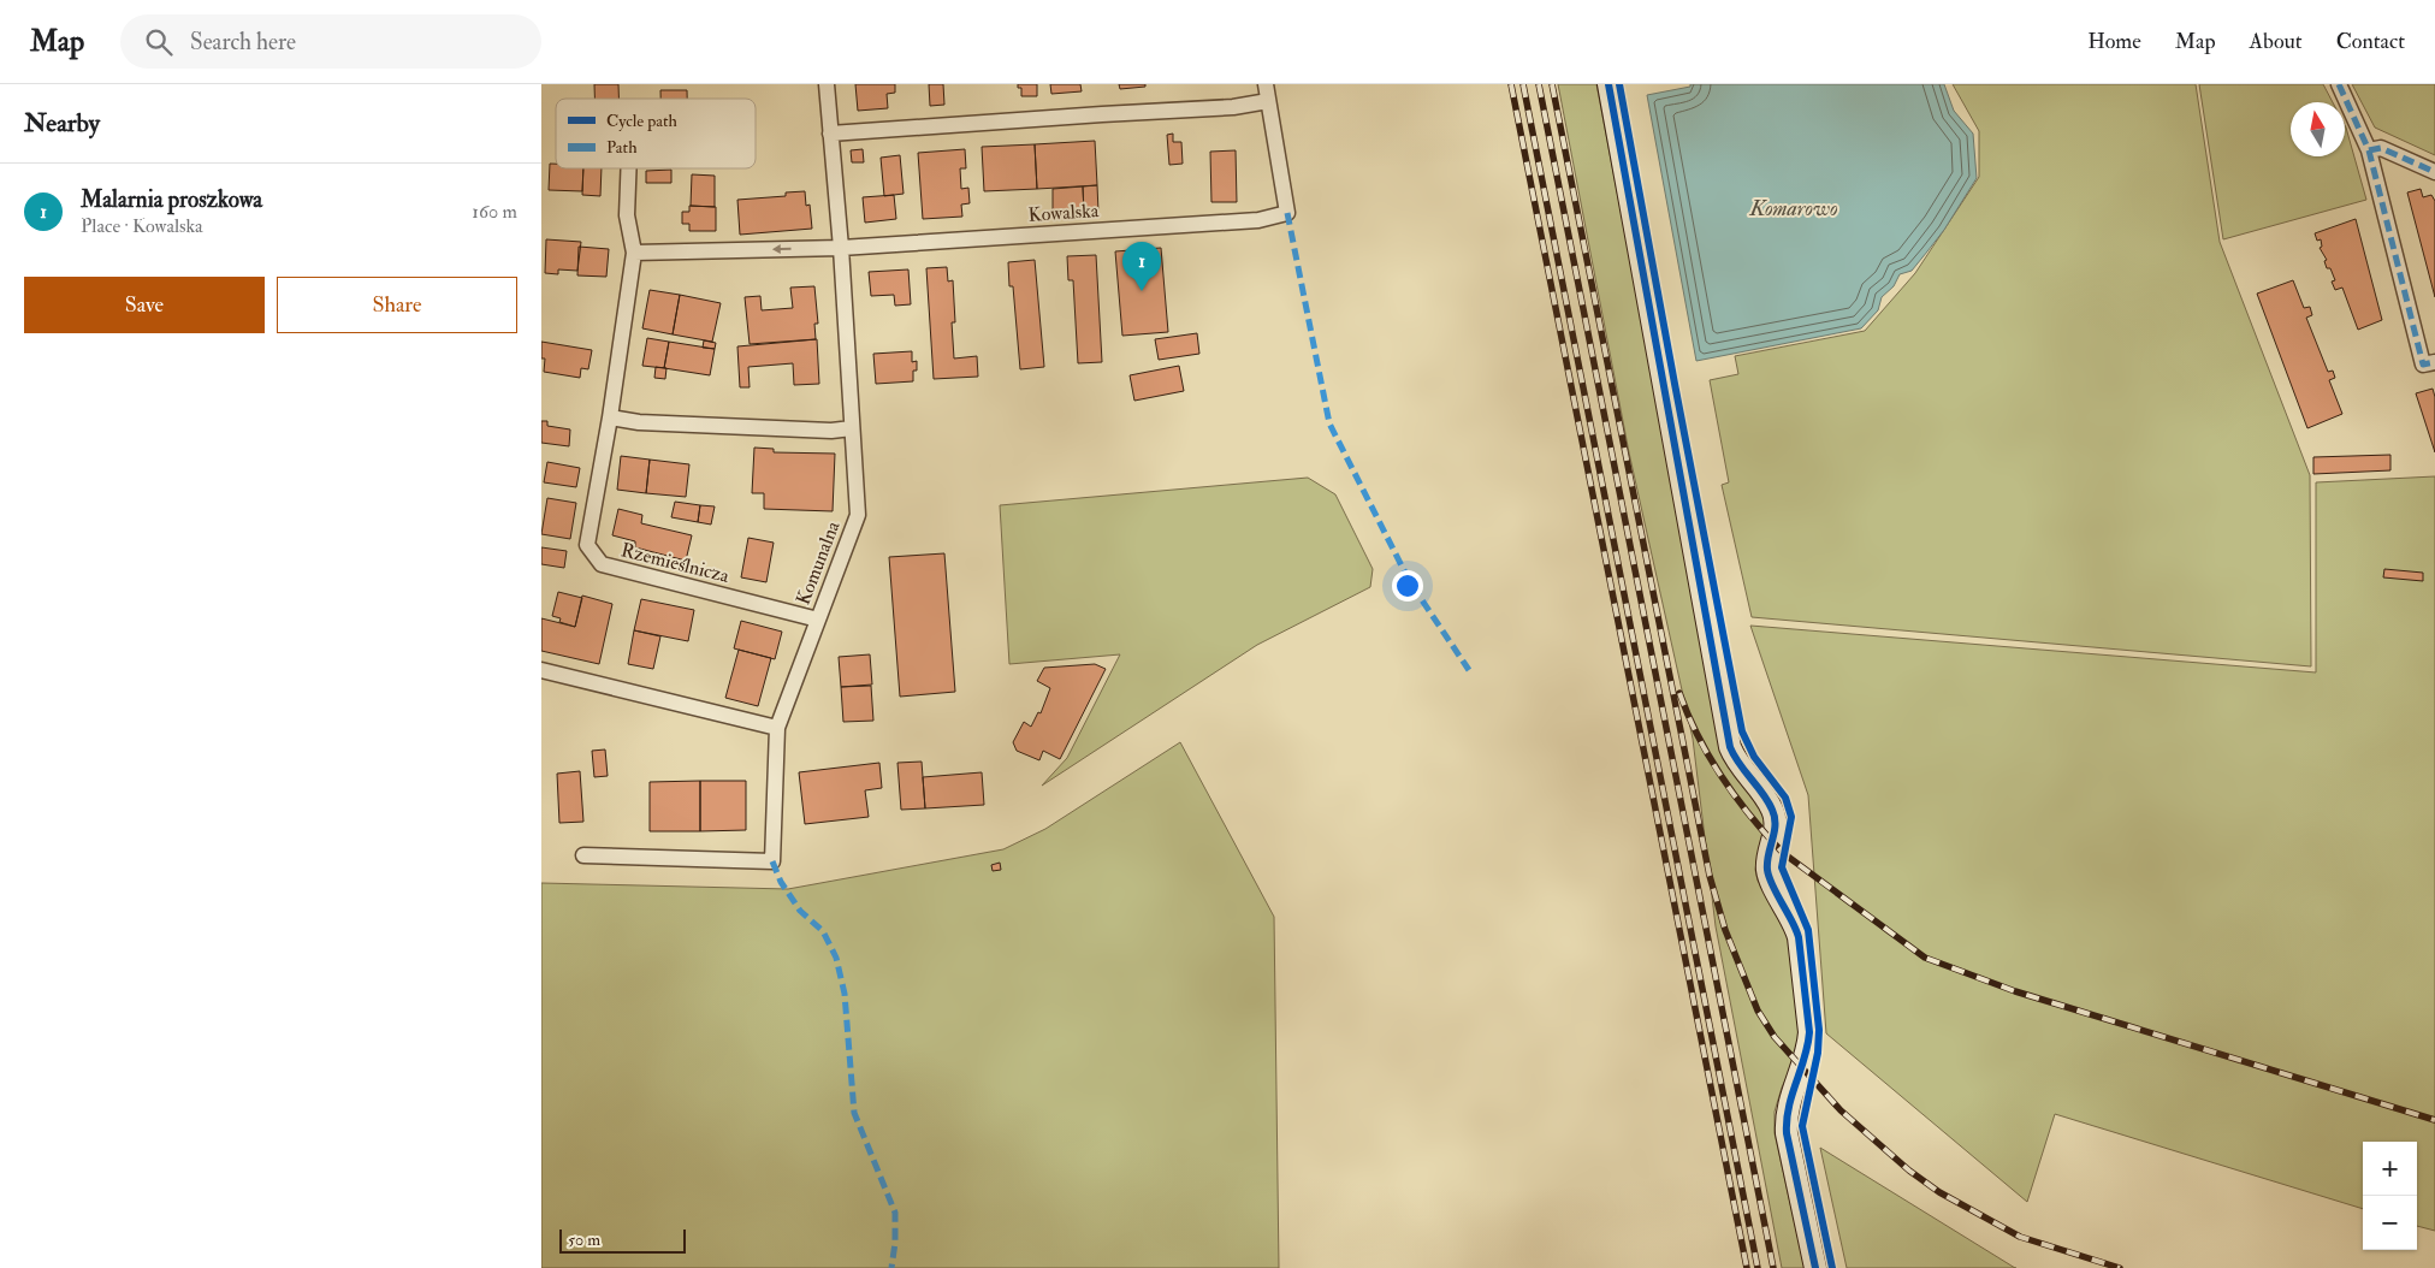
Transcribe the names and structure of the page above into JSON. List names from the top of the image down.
{
  "streets": {
    "street": ["Kowalska", "Rzemieślnicza", "Komunalna"]
  },
  "crossings": [
    ["Kowalska", "Komunalna"],
    ["Rzemieślnicza", "Komunalna"]
  ],
  "water": ["Komarowo"],
  "legend": ["Cycle path", "Path"],
  "scale_bar": "50 m",
  "north": "top",
  "page": {
    "header": "Map",
    "search": "Search here",
    "nav": [
      "Home",
      "Map",
      "About",
      "Contact"
    ],
    "heading": "Nearby",
    "list": [
      {
        "mark": "1",
        "name": "Malarnia proszkowa",
        "note": "Place · Kowalska",
        "value": "160 m"
      }
    ],
    "pins": "1",
    "buttons": ["Save", "Share"],
    "map_buttons": ["+", "−"],
    "scale": "50 m"
  }
}
